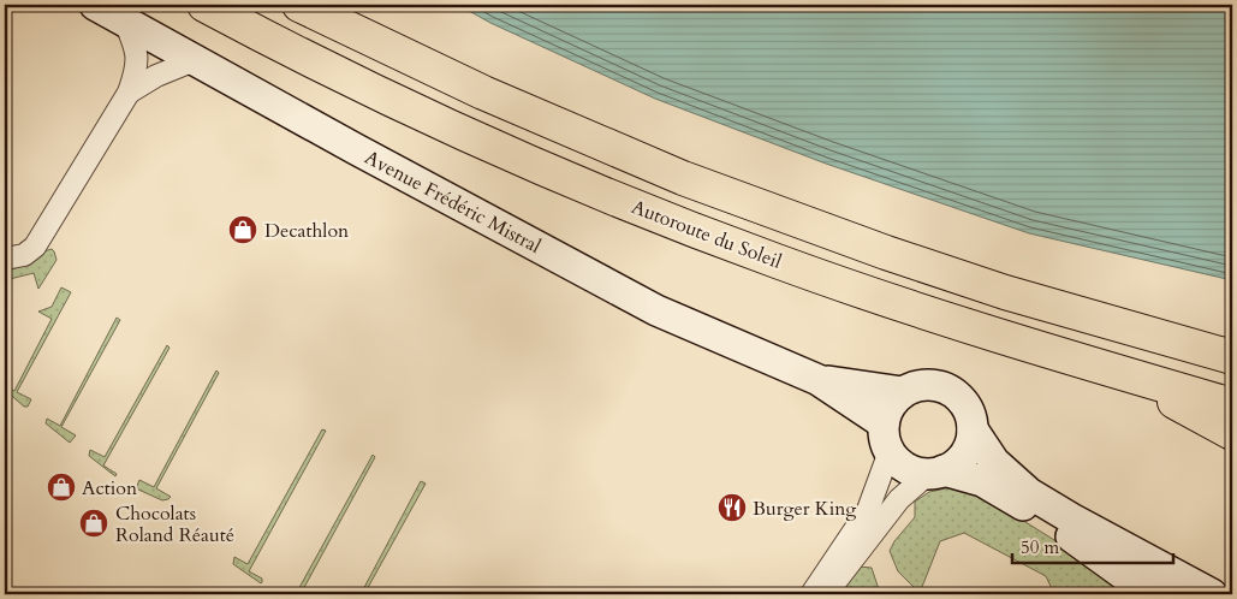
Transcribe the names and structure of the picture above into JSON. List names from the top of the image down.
{
  "streets": {
    "highway": ["Autoroute du Soleil"],
    "main road": ["Avenue Frédéric Mistral"]
  },
  "places": {
    "shop": ["Decathlon", "Action", "Chocolats Roland Réauté"],
    "restaurant": ["Burger King"]
  },
  "scale_bar": "50 m"
}
